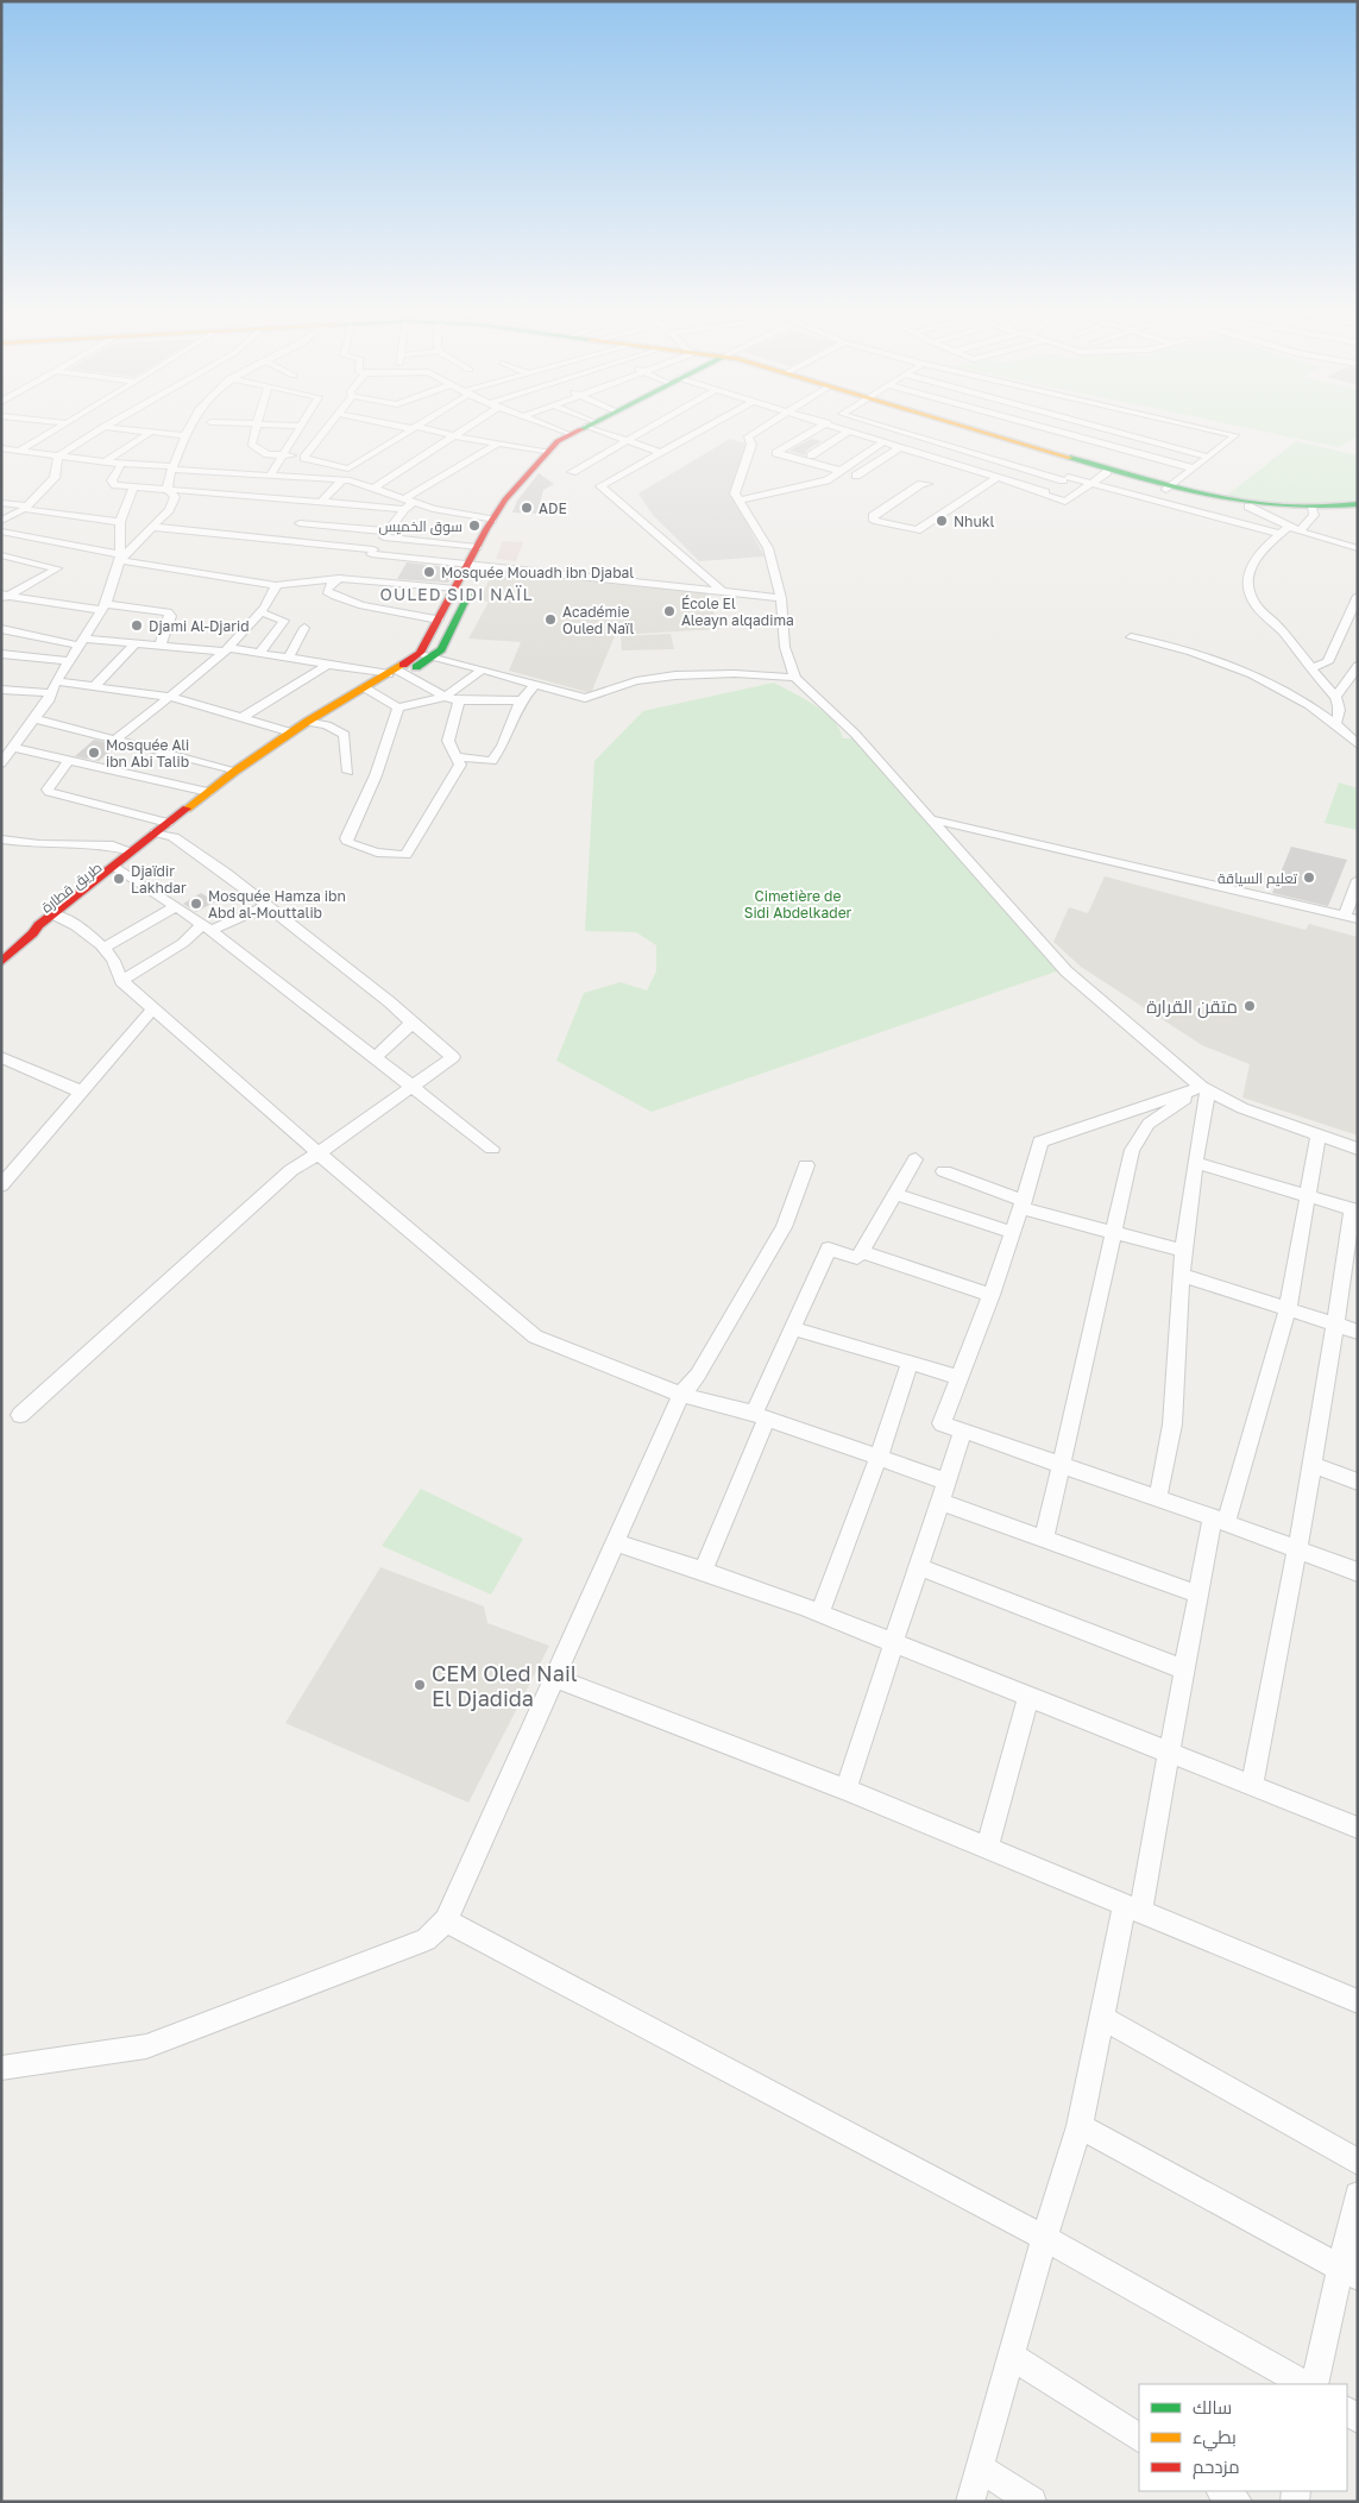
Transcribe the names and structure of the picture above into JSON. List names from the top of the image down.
{
  "streets": {
    "main road": ["طريق قطارة"]
  },
  "districts": ["OULED SIDI NAÏL"],
  "parks": ["Cimetière de Sidi Abdelkader"],
  "places": [
    "ADE",
    "Nhukl",
    "سوق الخميس",
    "Mosquée Mouadh ibn Djabal",
    "École El Aleayn alqadima",
    "Académie Ouled Naïl",
    "Djami Al-Djarid",
    "Mosquée Ali ibn Abi Talib",
    "تعليم السياقة",
    "Djaïdir Lakhdar",
    "Mosquée Hamza ibn Abd al-Mouttalib",
    "متقن القرارة",
    "CEM Oled Nail El Djadida"
  ],
  "legend": ["سالك", "بطيء", "مزدحم"]
}
